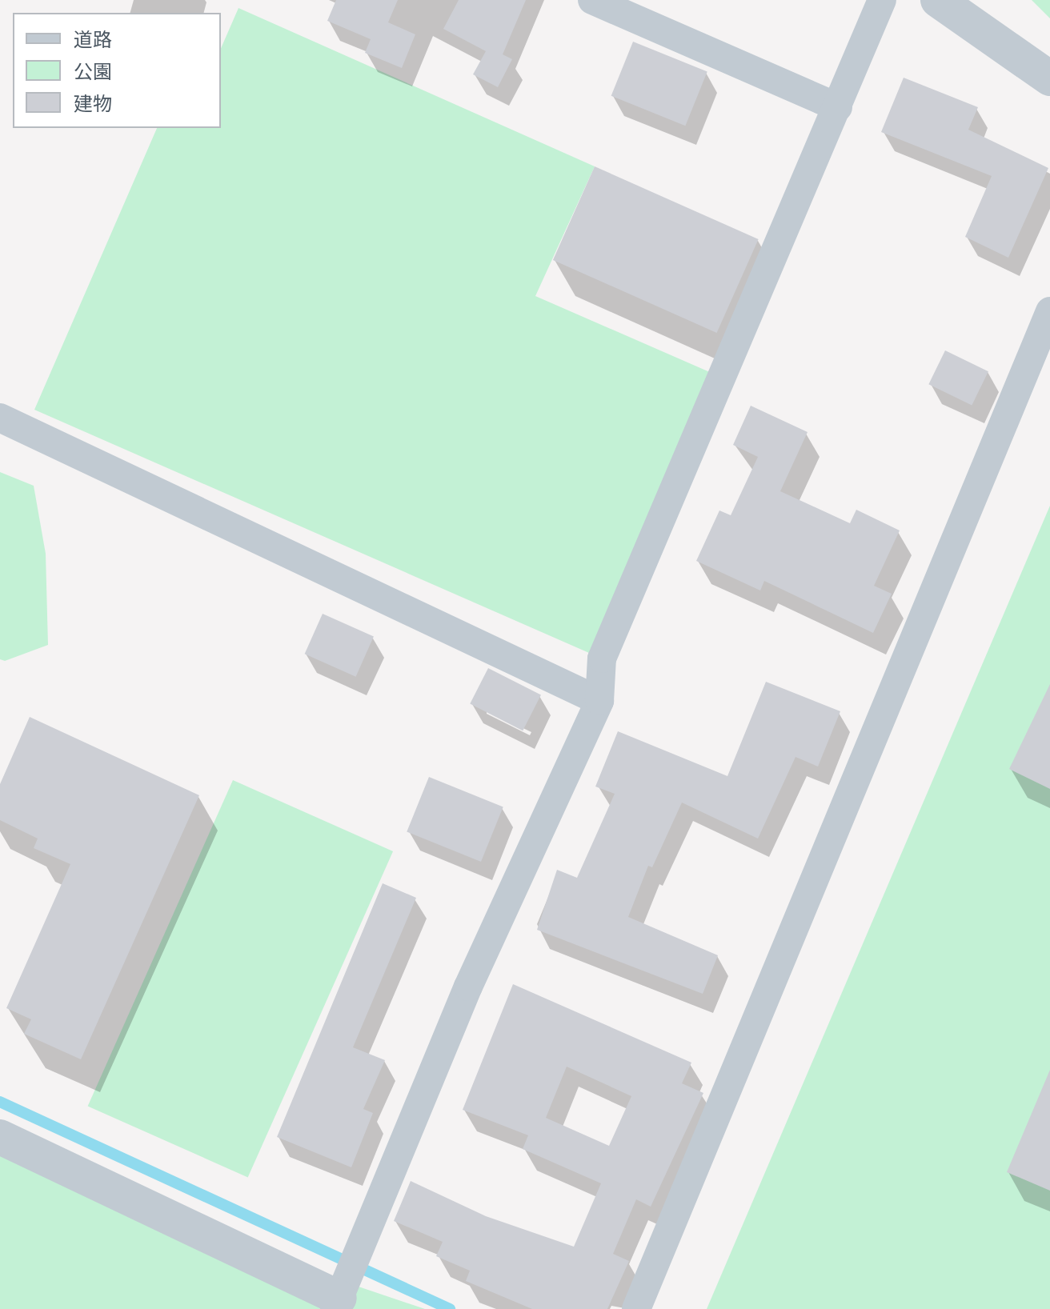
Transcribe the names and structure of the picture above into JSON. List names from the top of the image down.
{
  "legend": ["道路", "公園", "建物"]
}
